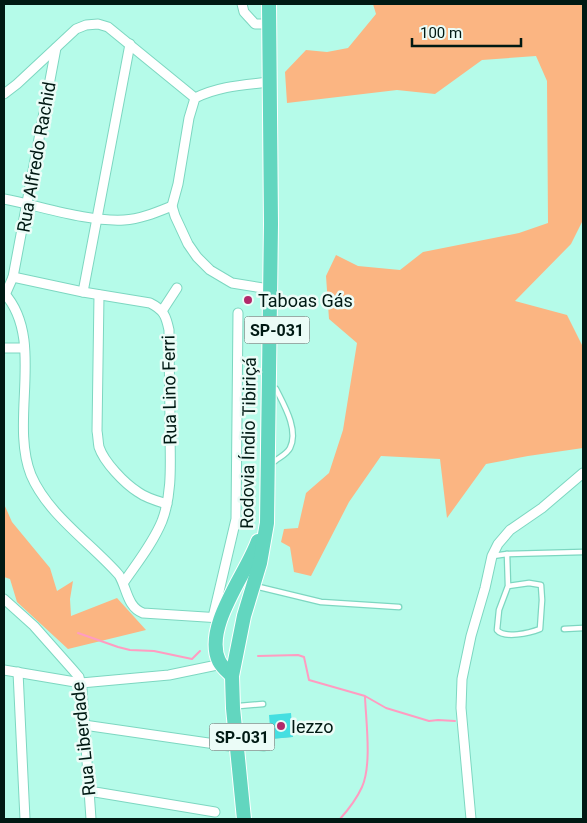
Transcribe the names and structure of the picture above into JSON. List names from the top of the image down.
{
  "streets": {
    "highway": ["SP-031", "Rodovia Índio Tibiriçá"],
    "street": ["Rua Alfredo Rachid", "Rua Lino Ferri", "Rua Liberdade"]
  },
  "crossings": [
    ["Rua Alfredo Rachid", "Rua Lino Ferri"]
  ],
  "places": ["Taboas Gás", "Iezzo"],
  "scale_bar": "100 m"
}
